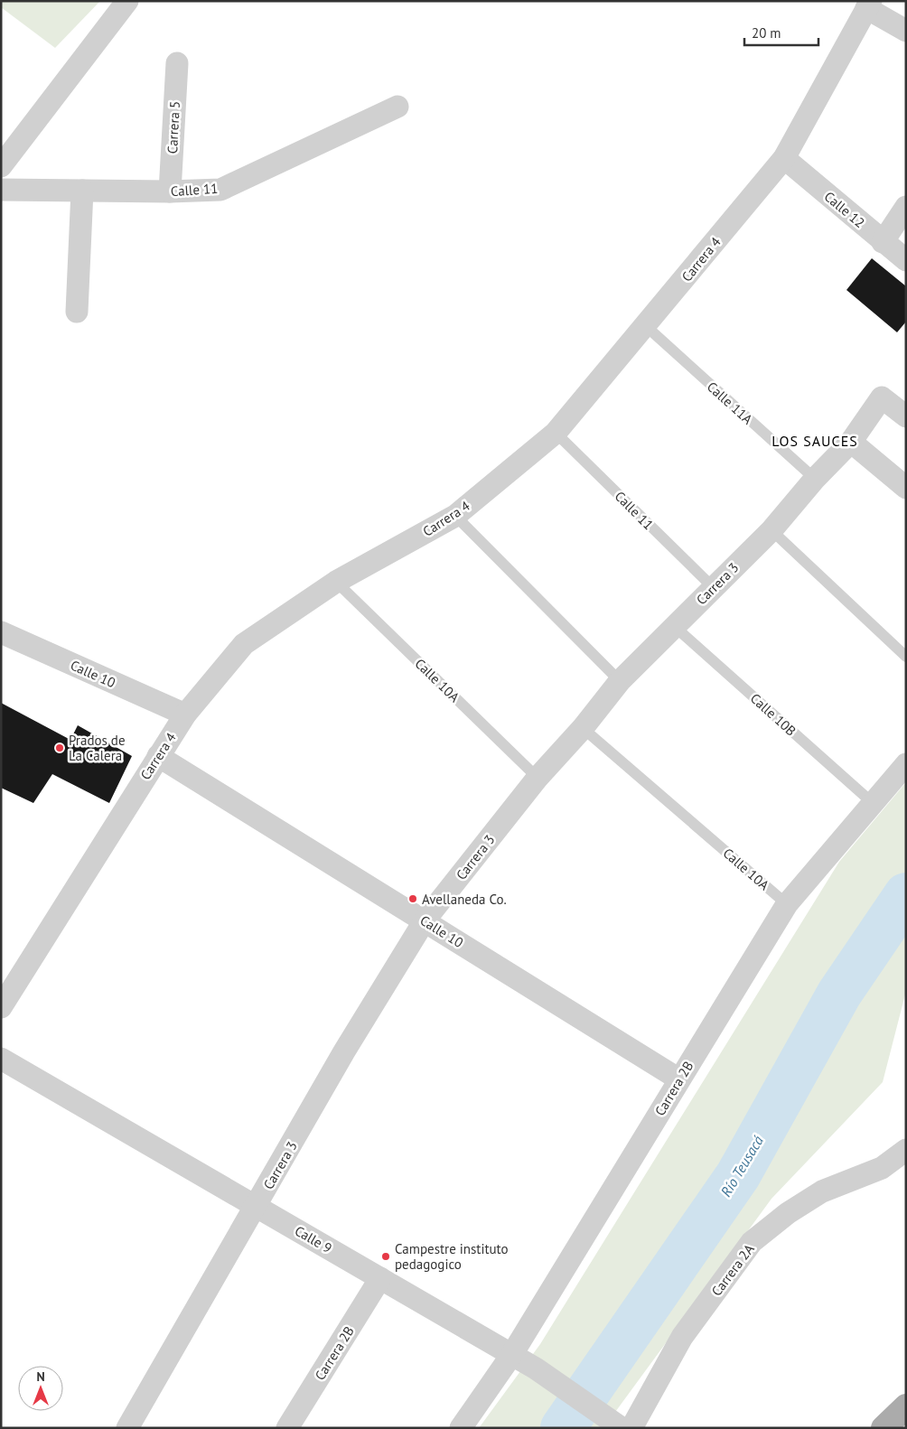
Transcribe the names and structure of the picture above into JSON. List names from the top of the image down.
{
  "streets": {
    "street": [
      "Carrera 5",
      "Calle 11",
      "Calle 12",
      "Carrera 4",
      "Carrera 3",
      "Calle 10",
      "Carrera 2B",
      "Calle 9",
      "Carrera 2A"
    ],
    "lane": ["Calle 11A", "Calle 10A", "Calle 10B"]
  },
  "crossings": [
    ["Carrera 5", "Calle 11"],
    ["Calle 11", "Carrera 4"],
    ["Calle 11", "Carrera 3"],
    ["Calle 12", "Carrera 4"],
    ["Carrera 4", "Calle 11A"],
    ["Carrera 4", "Calle 10"],
    ["Carrera 4", "Calle 10A"],
    ["Calle 11A", "Carrera 3"],
    ["Carrera 3", "Calle 10"],
    ["Carrera 3", "Calle 10A"],
    ["Carrera 3", "Calle 10B"],
    ["Carrera 3", "Calle 9"],
    ["Calle 10", "Carrera 2B"],
    ["Calle 10A", "Carrera 2B"],
    ["Calle 10B", "Carrera 2B"],
    ["Carrera 2B", "Calle 9"]
  ],
  "districts": ["LOS SAUCES"],
  "water": ["Río Teusacá"],
  "places": ["Prados de La Calera", "Avellaneda Co.", "Campestre instituto pedagogico"],
  "scale_bar": "20 m",
  "north": "top"
}
